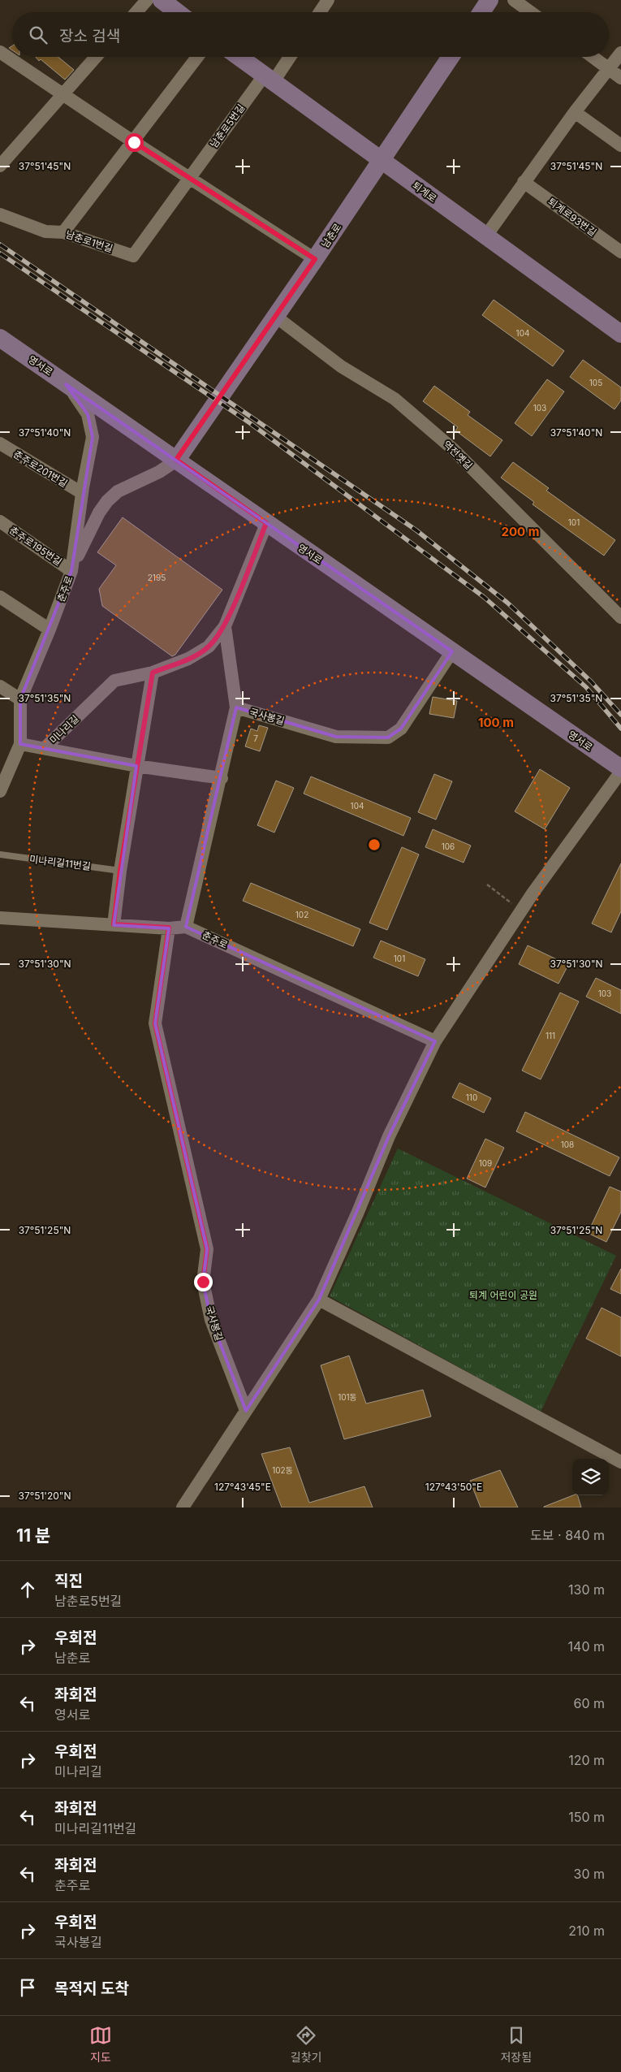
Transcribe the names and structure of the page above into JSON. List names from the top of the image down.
{
  "streets": {
    "street": [
      "남춘로5번길",
      "퇴계로",
      "퇴계로93번길",
      "남춘로",
      "남춘로1번길",
      "영서로",
      "역전옛길",
      "춘주로201번길",
      "춘주로195번길",
      "춘주로",
      "국사봉길",
      "미나리길"
    ],
    "lane": ["미나리길11번길"]
  },
  "crossings": [
    ["남춘로5번길", "퇴계로"],
    ["남춘로5번길", "남춘로1번길"],
    ["퇴계로", "남춘로"],
    ["남춘로", "영서로"],
    ["남춘로", "역전옛길"],
    ["영서로", "춘주로"],
    ["영서로", "국사봉길"],
    ["영서로", "미나리길"],
    ["춘주로201번길", "춘주로"],
    ["춘주로195번길", "춘주로"],
    ["춘주로", "국사봉길"],
    ["국사봉길", "미나리길"]
  ],
  "parks": ["퇴계 어린이 공원"],
  "house_numbers": [
    "104",
    "105",
    "103",
    "101",
    "2195",
    "7",
    "104",
    "106",
    "102",
    "101",
    "103",
    "111",
    "110",
    "108",
    "109",
    "101동",
    "102동"
  ],
  "page": {
    "search": "장소 검색",
    "heading": ["11 분", "도보 · 840 m"],
    "list": [
      ["직진", "남춘로5번길", "130 m"],
      ["우회전", "남춘로", "140 m"],
      ["좌회전", "영서로", "60 m"],
      ["우회전", "미나리길", "120 m"],
      ["좌회전", "미나리길11번길", "150 m"],
      ["좌회전", "춘주로", "30 m"],
      ["우회전", "국사봉길", "210 m"],
      "목적지 도착"
    ],
    "nav": ["지도", "길찾기", "저장됨"]
  },
  "coordinates": [
    "37°51'45\"N",
    "37°51'40\"N",
    "37°51'35\"N",
    "37°51'30\"N",
    "37°51'25\"N",
    "127°43'45\"E",
    "127°43'50\"E",
    "37°51'20\"N"
  ],
  "rings": ["200 m", "100 m"]
}
